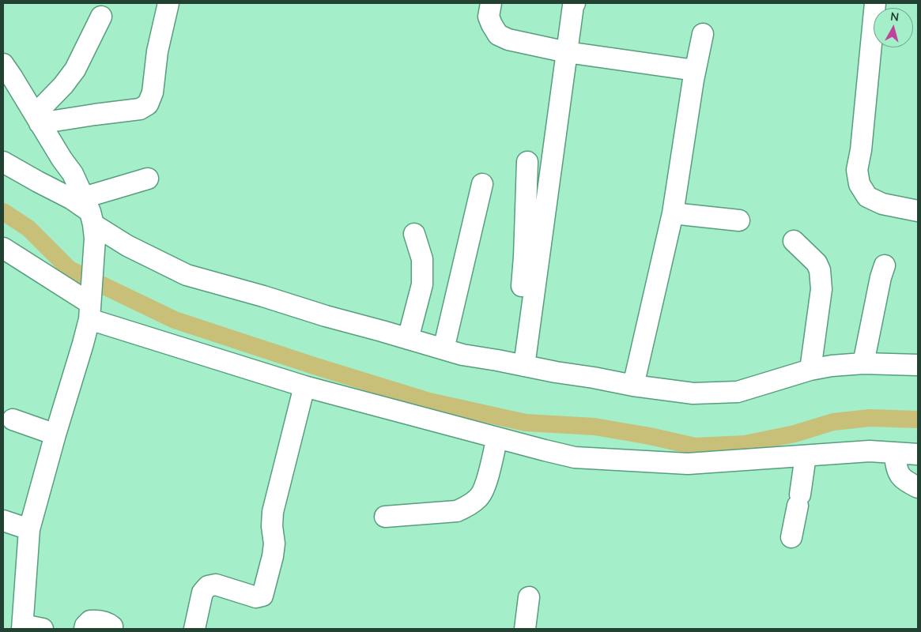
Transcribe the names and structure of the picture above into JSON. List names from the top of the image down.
{
  "north": "top"
}
